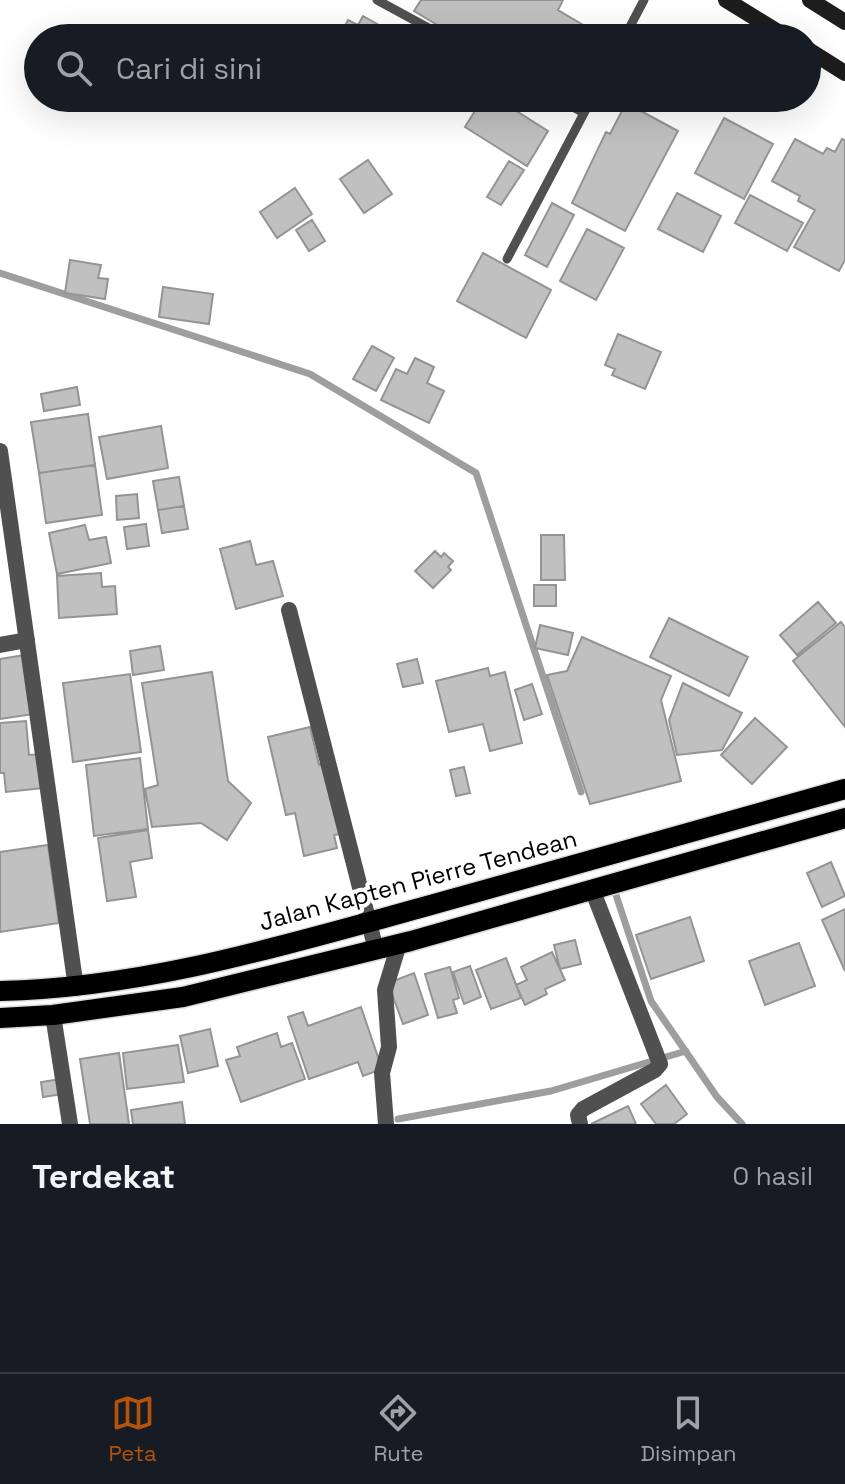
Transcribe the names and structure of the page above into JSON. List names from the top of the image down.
{
  "streets": {
    "main road": ["Jalan Kapten Pierre Tendean"]
  },
  "page": {
    "search": "Cari di sini",
    "heading": ["Terdekat", "0 hasil"],
    "nav": ["Peta", "Rute", "Disimpan"]
  }
}
